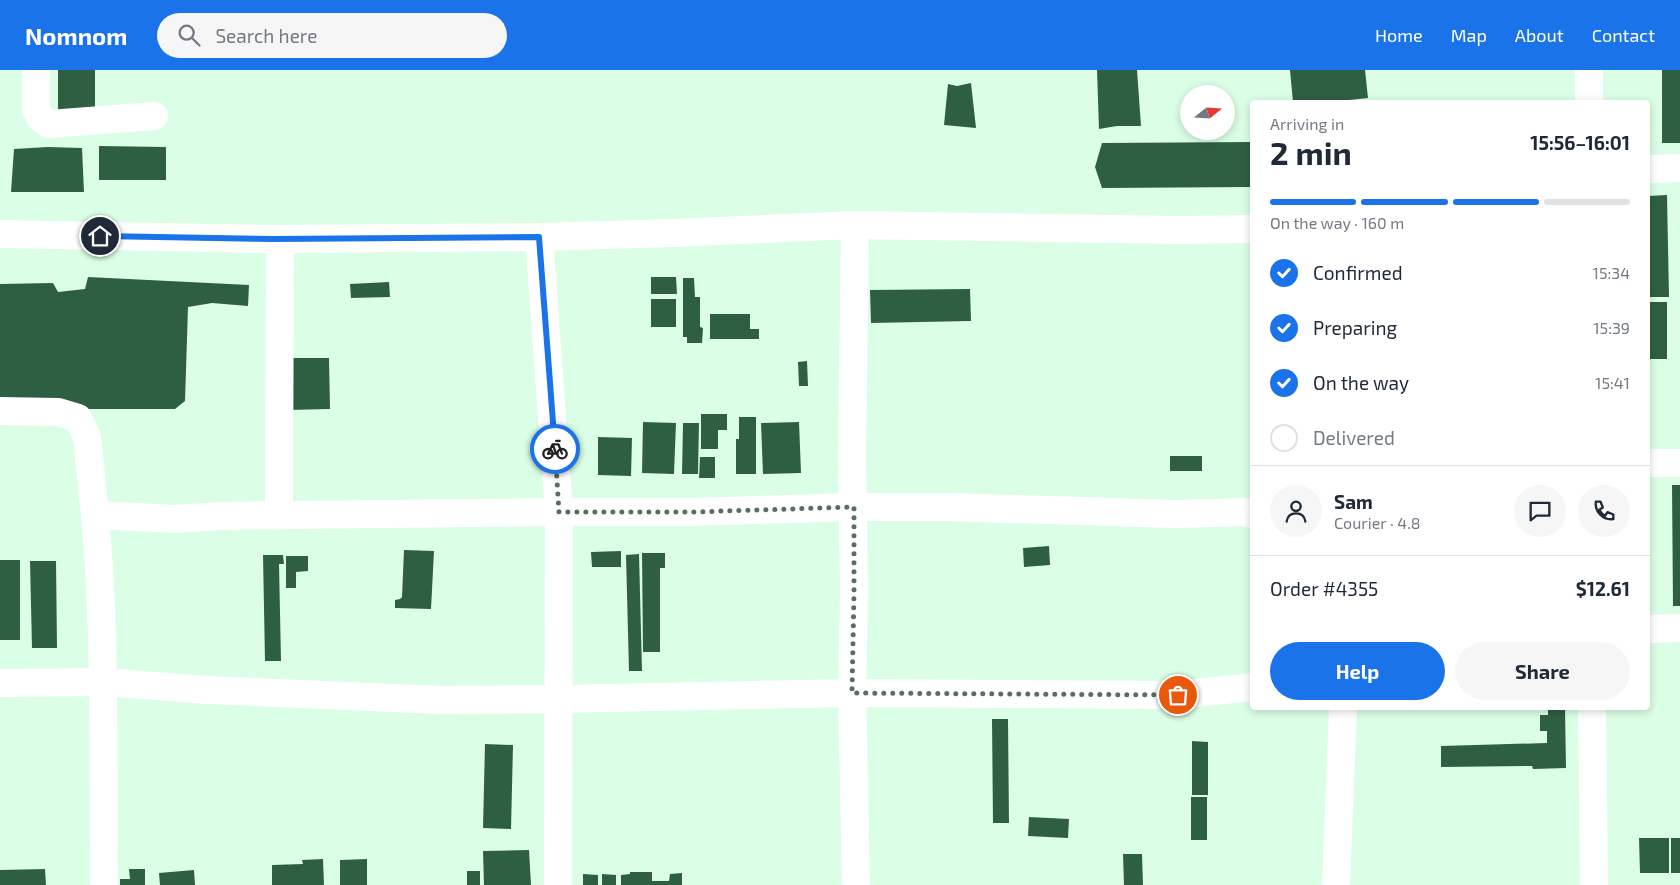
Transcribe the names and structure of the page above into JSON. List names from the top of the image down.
{
  "north": "right",
  "page": {
    "header": "Nomnom",
    "search": "Search here",
    "nav": [
      "Home",
      "Map",
      "About",
      "Contact"
    ],
    "heading": ["2 min", "Arriving in", "15:56–16:01"],
    "panel": [
      "Sam",
      "Courier · 4.8",
      "Order #4355",
      "$12.61"
    ],
    "bar": "On the way · 160 m",
    "list": [
      ["Confirmed", "15:34"],
      ["Preparing", "15:39"],
      ["On the way", "15:41"],
      "Delivered"
    ],
    "buttons": ["Help", "Share"]
  }
}
